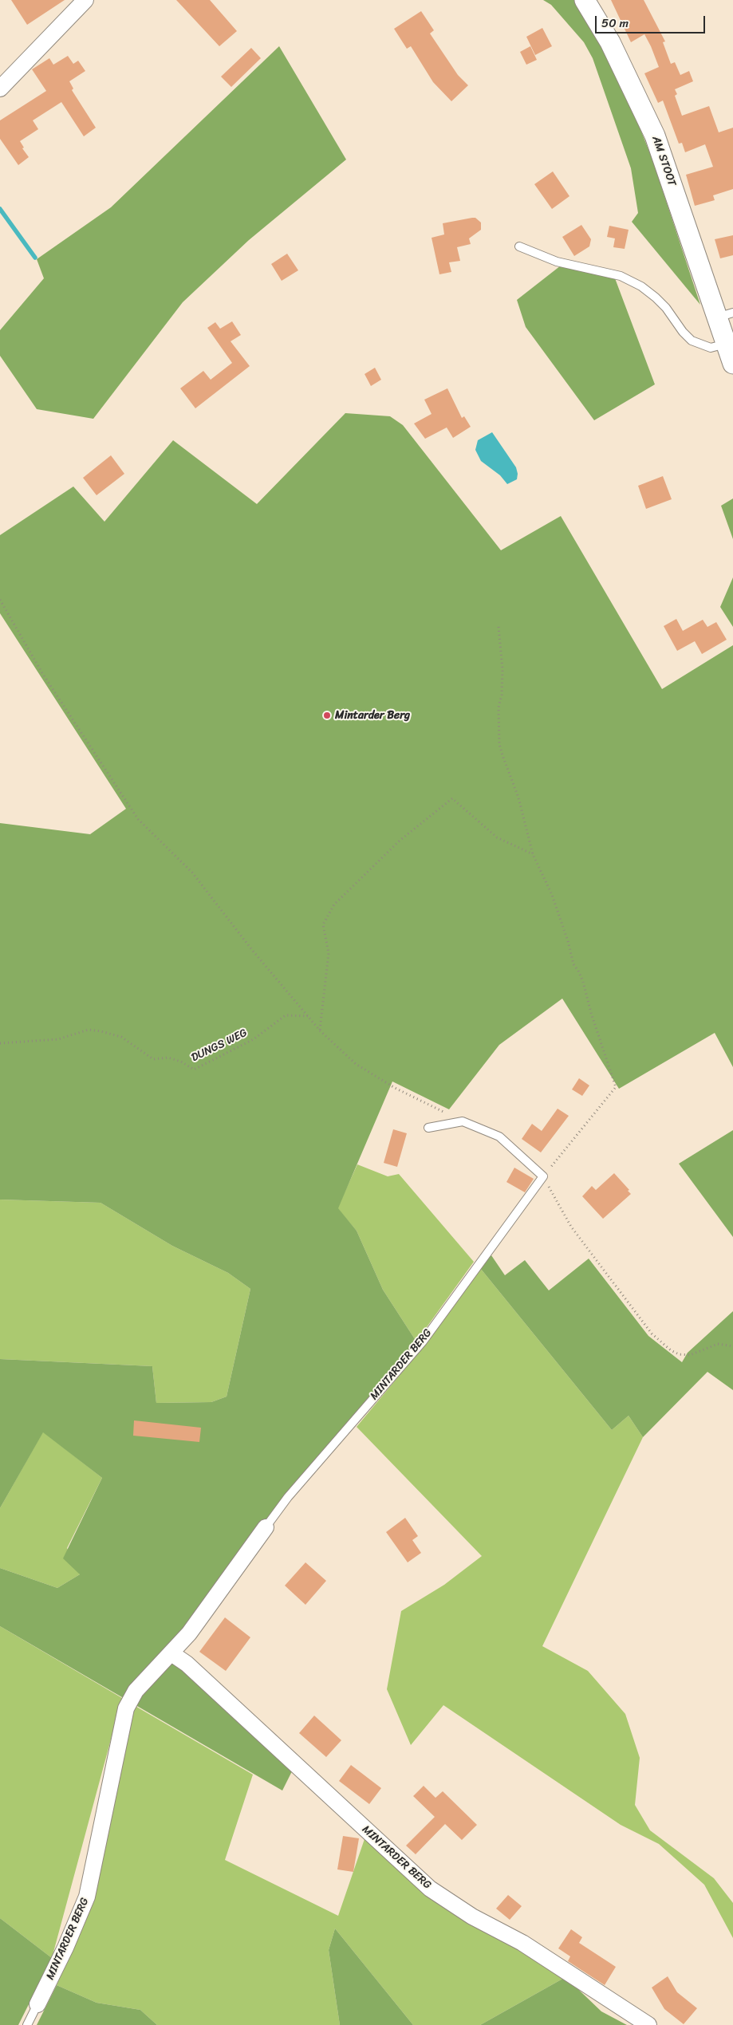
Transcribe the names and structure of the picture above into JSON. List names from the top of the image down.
{
  "streets": {
    "street": ["AM STOOT", "MINTARDER BERG"],
    "path": ["DUNGS WEG"]
  },
  "places": ["Mintarder Berg"],
  "scale_bar": "50 m"
}
